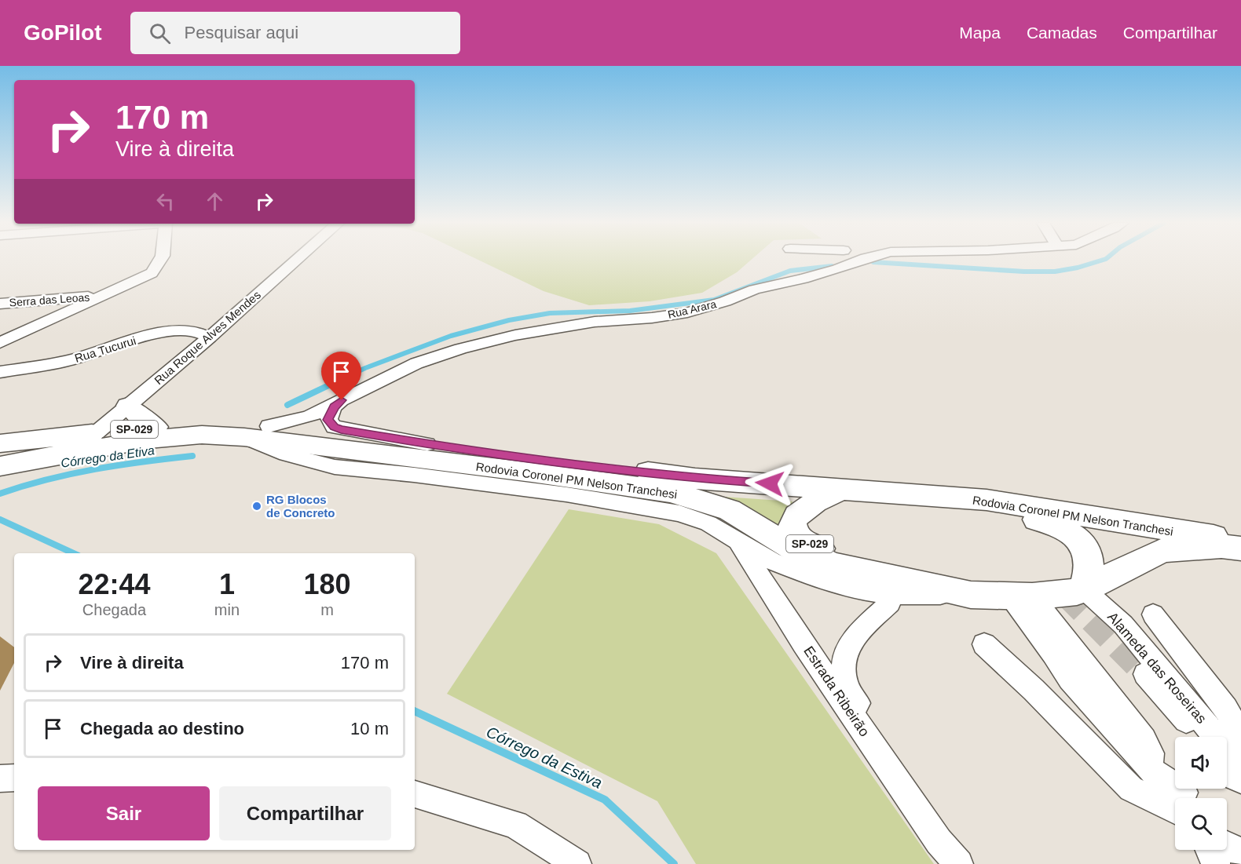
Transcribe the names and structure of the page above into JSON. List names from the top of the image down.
{
  "streets": {
    "highway": ["SP-029", "Rodovia Coronel PM Nelson Tranchesi"],
    "street": [
      "Serra das Leoas",
      "Rua Arara",
      "Rua Roque Alves Mendes",
      "Rua Tucurui",
      "Alameda das Roseiras",
      "Estrada Ribeirão"
    ]
  },
  "crossings": [
    ["Rua Arara", "Rodovia Coronel PM Nelson Tranchesi"],
    ["Rua Roque Alves Mendes", "Rua Tucurui"],
    ["Rua Roque Alves Mendes", "Rodovia Coronel PM Nelson Tranchesi"],
    ["SP-029", "Rodovia Coronel PM Nelson Tranchesi"],
    ["SP-029", "Alameda das Roseiras"],
    ["SP-029", "Estrada Ribeirão"],
    ["Rodovia Coronel PM Nelson Tranchesi", "Alameda das Roseiras"],
    ["Rodovia Coronel PM Nelson Tranchesi", "Estrada Ribeirão"]
  ],
  "water": ["Córrego da Etiva", "Córrego da Estiva"],
  "places": ["RG Blocos de Concreto"],
  "page": {
    "header": "GoPilot",
    "search": "Pesquisar aqui",
    "nav": ["Mapa", "Camadas", "Compartilhar"],
    "turn": ["170 m", "Vire à direita"],
    "eta": [
      "22:44",
      "Chegada",
      "1",
      "min",
      "180",
      "m"
    ],
    "list": [
      {
        "name": "Vire à direita",
        "value": "170 m"
      },
      {
        "name": "Chegada ao destino",
        "value": "10 m"
      }
    ],
    "buttons": ["Sair", "Compartilhar"]
  }
}
